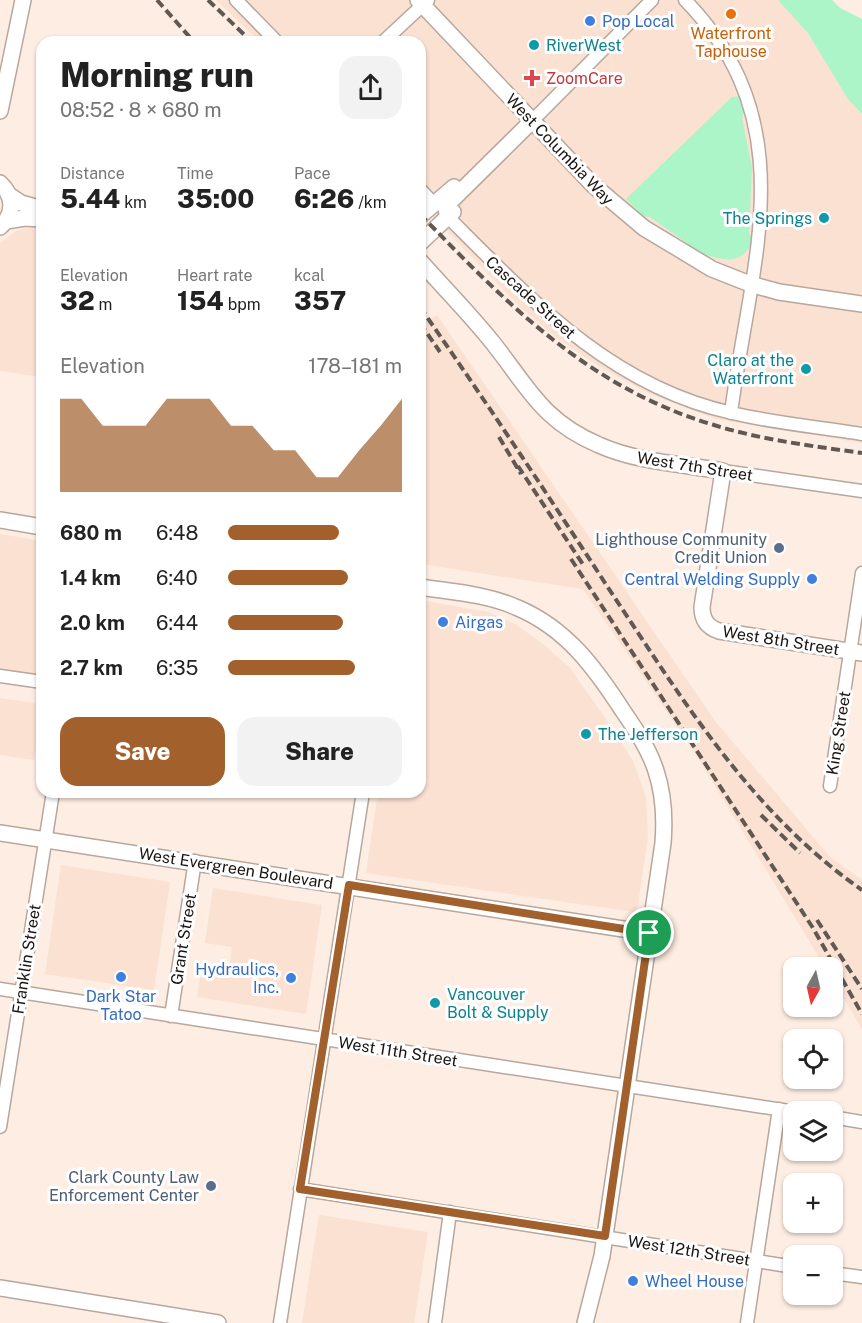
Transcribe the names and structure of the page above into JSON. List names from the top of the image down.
{
  "streets": {
    "street": [
      "West Columbia Way",
      "Cascade Street",
      "West 7th Street",
      "West 8th Street",
      "King Street",
      "West Evergreen Boulevard",
      "Grant Street",
      "Franklin Street",
      "West 11th Street",
      "West 12th Street"
    ]
  },
  "crossings": [
    ["West 7th Street", "West 8th Street"],
    ["West 8th Street", "King Street"],
    ["West Evergreen Boulevard", "Grant Street"],
    ["West Evergreen Boulevard", "Franklin Street"],
    ["Grant Street", "West 11th Street"],
    ["Franklin Street", "West 11th Street"]
  ],
  "places": {
    "other": [
      "Waterfront Taphouse",
      "Pop Local",
      "RiverWest",
      "The Springs",
      "Claro at the Waterfront",
      "Lighthouse Community Credit Union",
      "Central Welding Supply",
      "Airgas",
      "The Jefferson",
      "Dark Star Tatoo",
      "Hydraulics, Inc.",
      "Vancouver Bolt & Supply",
      "Clark County Law Enforcement Center",
      "Wheel House"
    ],
    "health": ["ZoomCare"]
  },
  "north": "bottom",
  "page": {
    "heading": ["Morning run", "08:52 · 8 × 680 m"],
    "stats": [
      ["Distance", "5.44 km"],
      ["Time", "35:00"],
      ["Pace", "6:26 /km"],
      ["Elevation", "32 m"],
      ["Heart rate", "154 bpm"],
      ["kcal", "357"]
    ],
    "chart": ["Elevation", "178–181 m"],
    "list": [
      {
        "name": "680 m",
        "note": "6:48"
      },
      {
        "name": "1.4 km",
        "note": "6:40"
      },
      {
        "name": "2.0 km",
        "note": "6:44"
      },
      {
        "name": "2.7 km",
        "note": "6:35"
      }
    ],
    "buttons": ["Save", "Share"],
    "map_buttons": ["+", "−"]
  }
}
